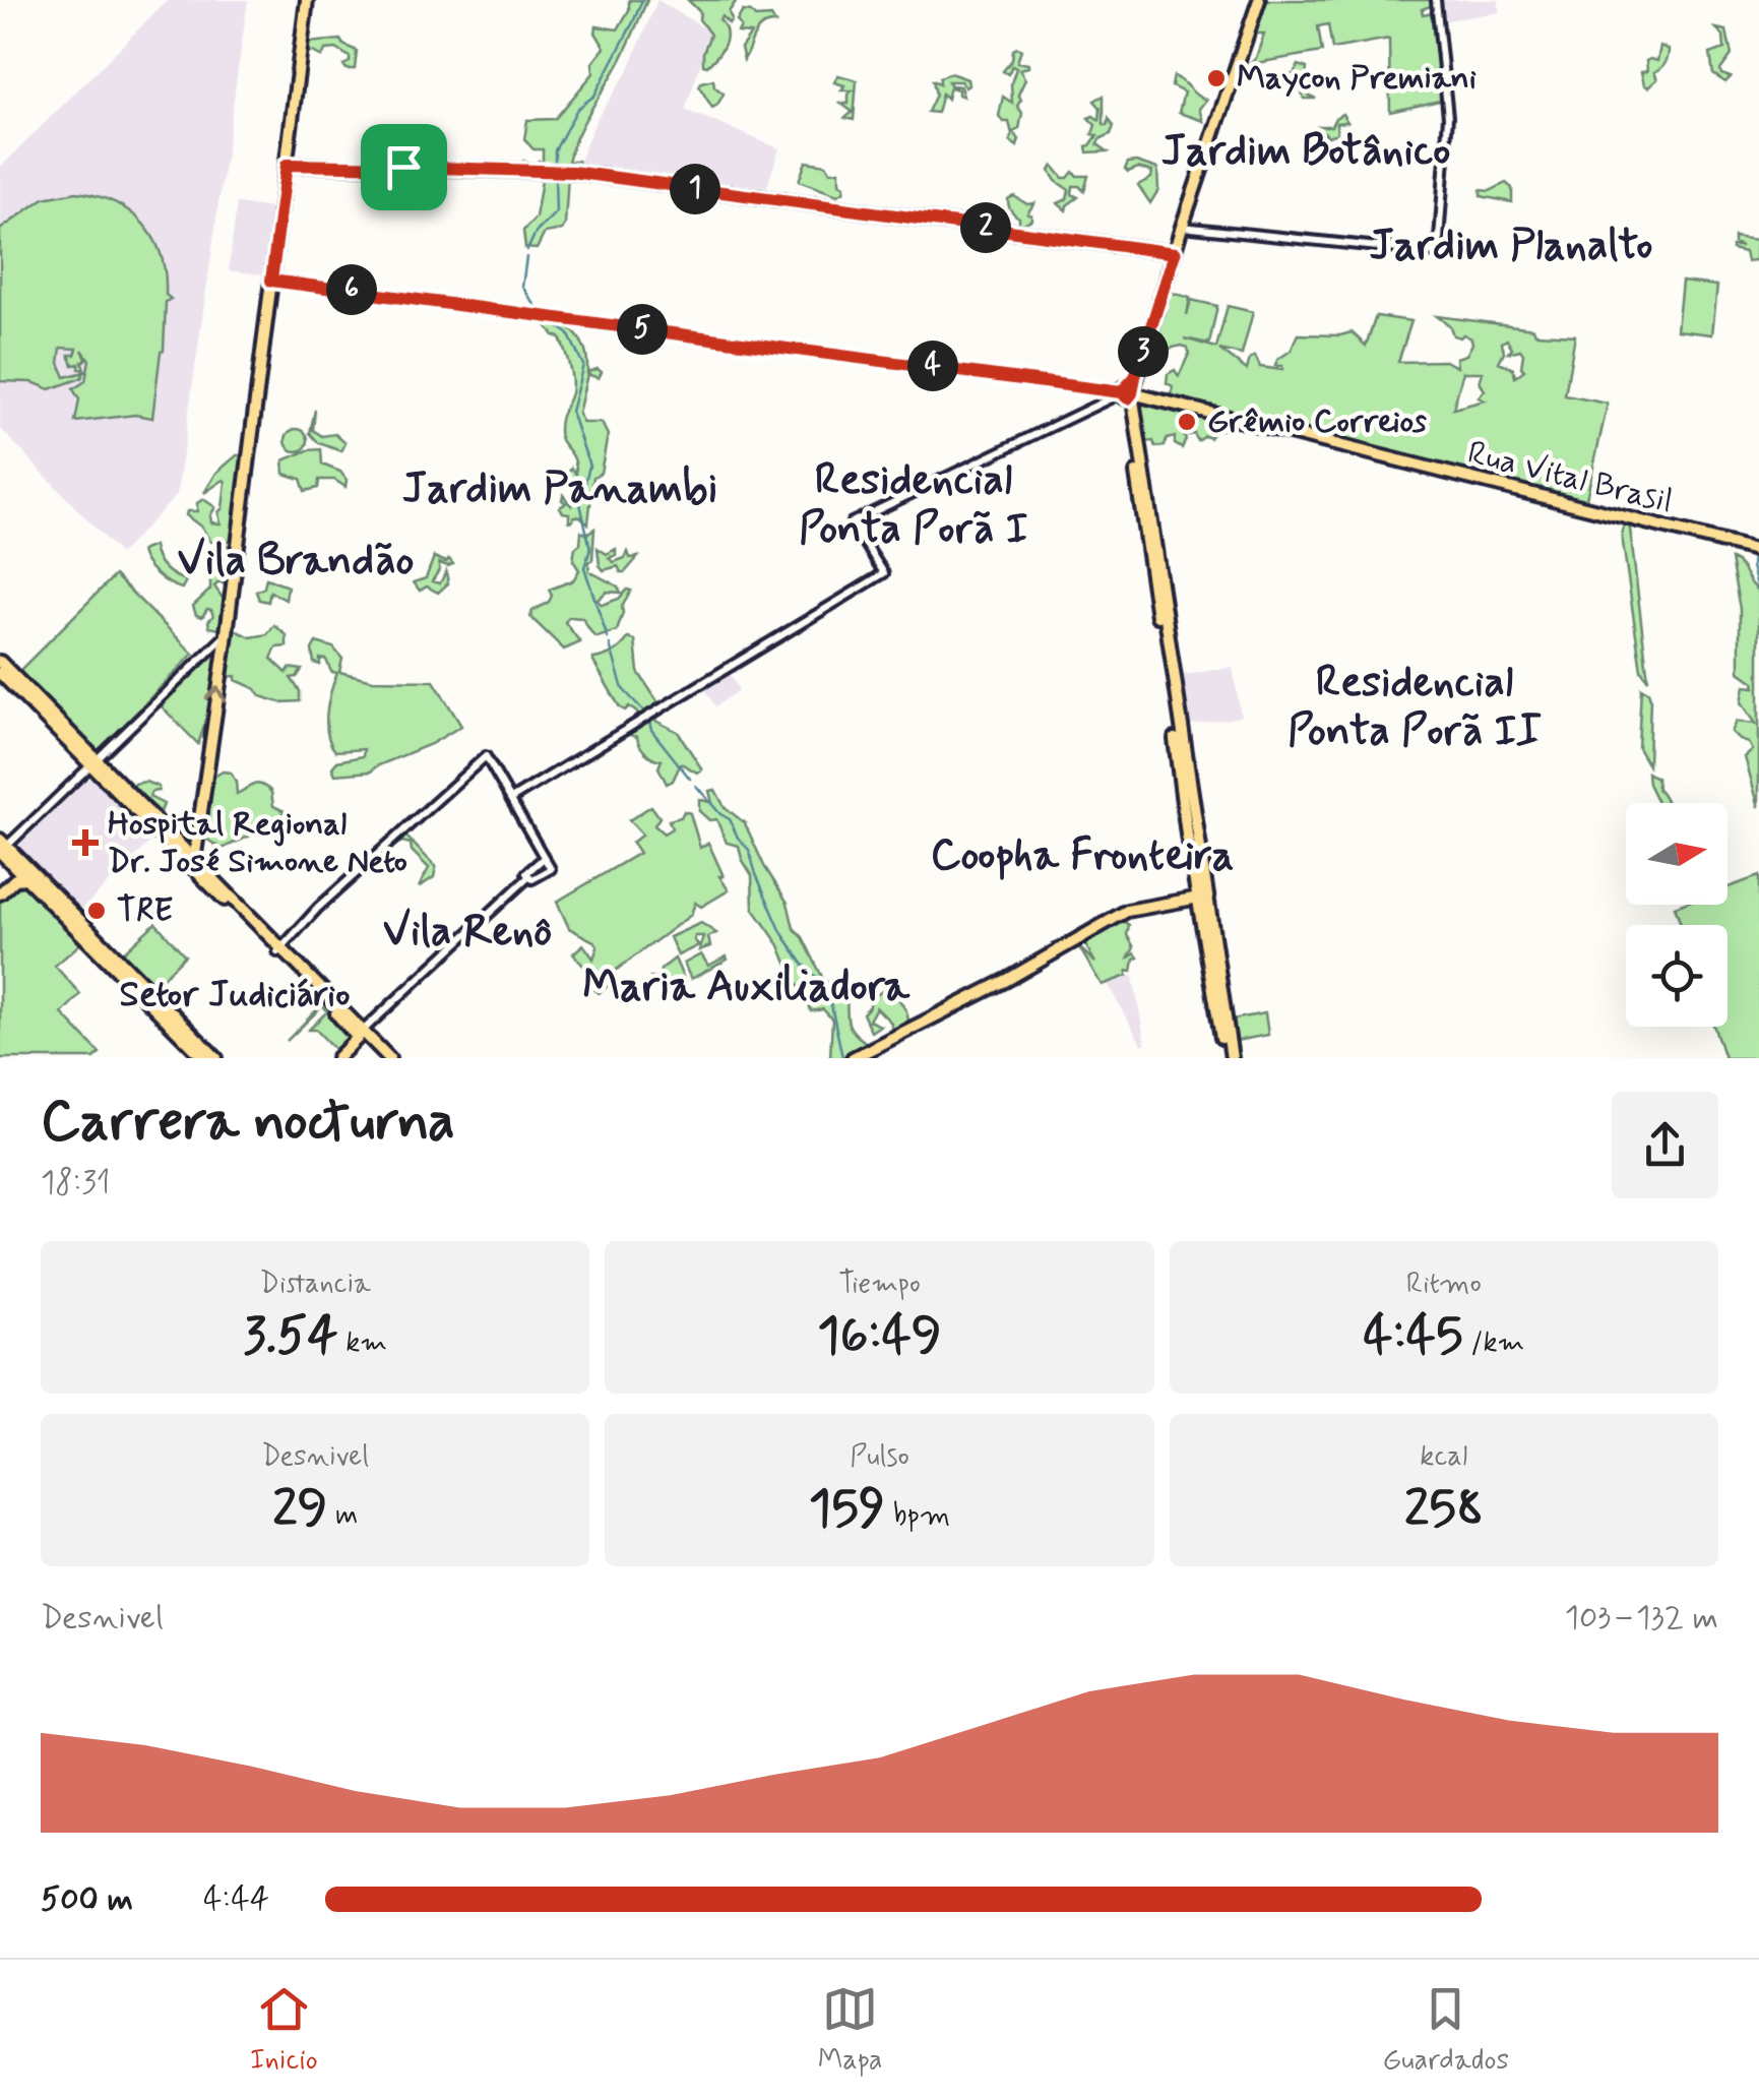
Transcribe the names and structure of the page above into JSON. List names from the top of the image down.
{
  "streets": {
    "main road": ["Rua Vital Brasil"]
  },
  "districts": [
    "Jardim Botânico",
    "Jardim Planalto",
    "Residencial Ponta Porã I",
    "Jardim Panambi",
    "Vila Brandão",
    "Residencial Ponta Porã II",
    "Coopha Fronteira",
    "Vila Renô",
    "Maria Auxiliadora",
    "Setor Judiciário"
  ],
  "places": {
    "other": ["Maycon Premiani", "Grêmio Correios", "TRE"],
    "health": ["Hospital Regional Dr. José Simone Neto"]
  },
  "north": "right",
  "page": {
    "pins": [
      "1",
      "2",
      "6",
      "5",
      "3",
      "4"
    ],
    "heading": ["Carrera nocturna", "18:31"],
    "stats": [
      ["Distancia", "3.54 km"],
      ["Tiempo", "16:49"],
      ["Ritmo", "4:45 /km"],
      ["Desnivel", "29 m"],
      ["Pulso", "159 bpm"],
      ["kcal", "258"]
    ],
    "chart": ["Desnivel", "103–132 m"],
    "list": [
      {
        "name": "500 m",
        "note": "4:44"
      }
    ],
    "tabs": ["Inicio", "Mapa", "Guardados"]
  }
}
